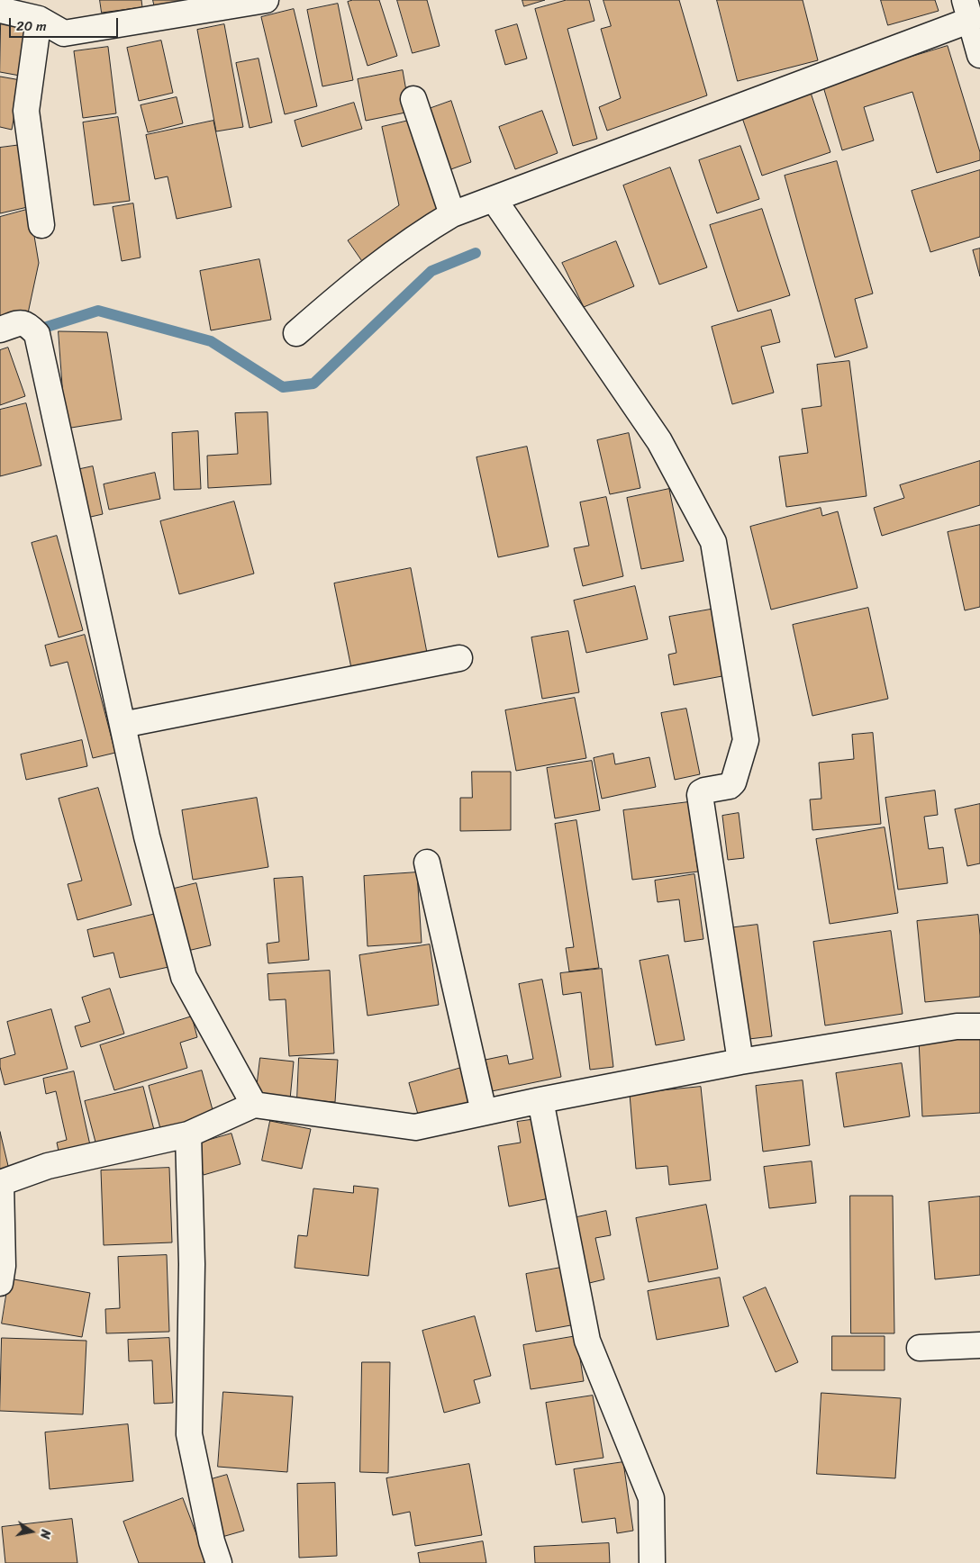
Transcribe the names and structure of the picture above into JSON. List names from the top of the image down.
{
  "scale_bar": "20 m",
  "north": "right"
}
